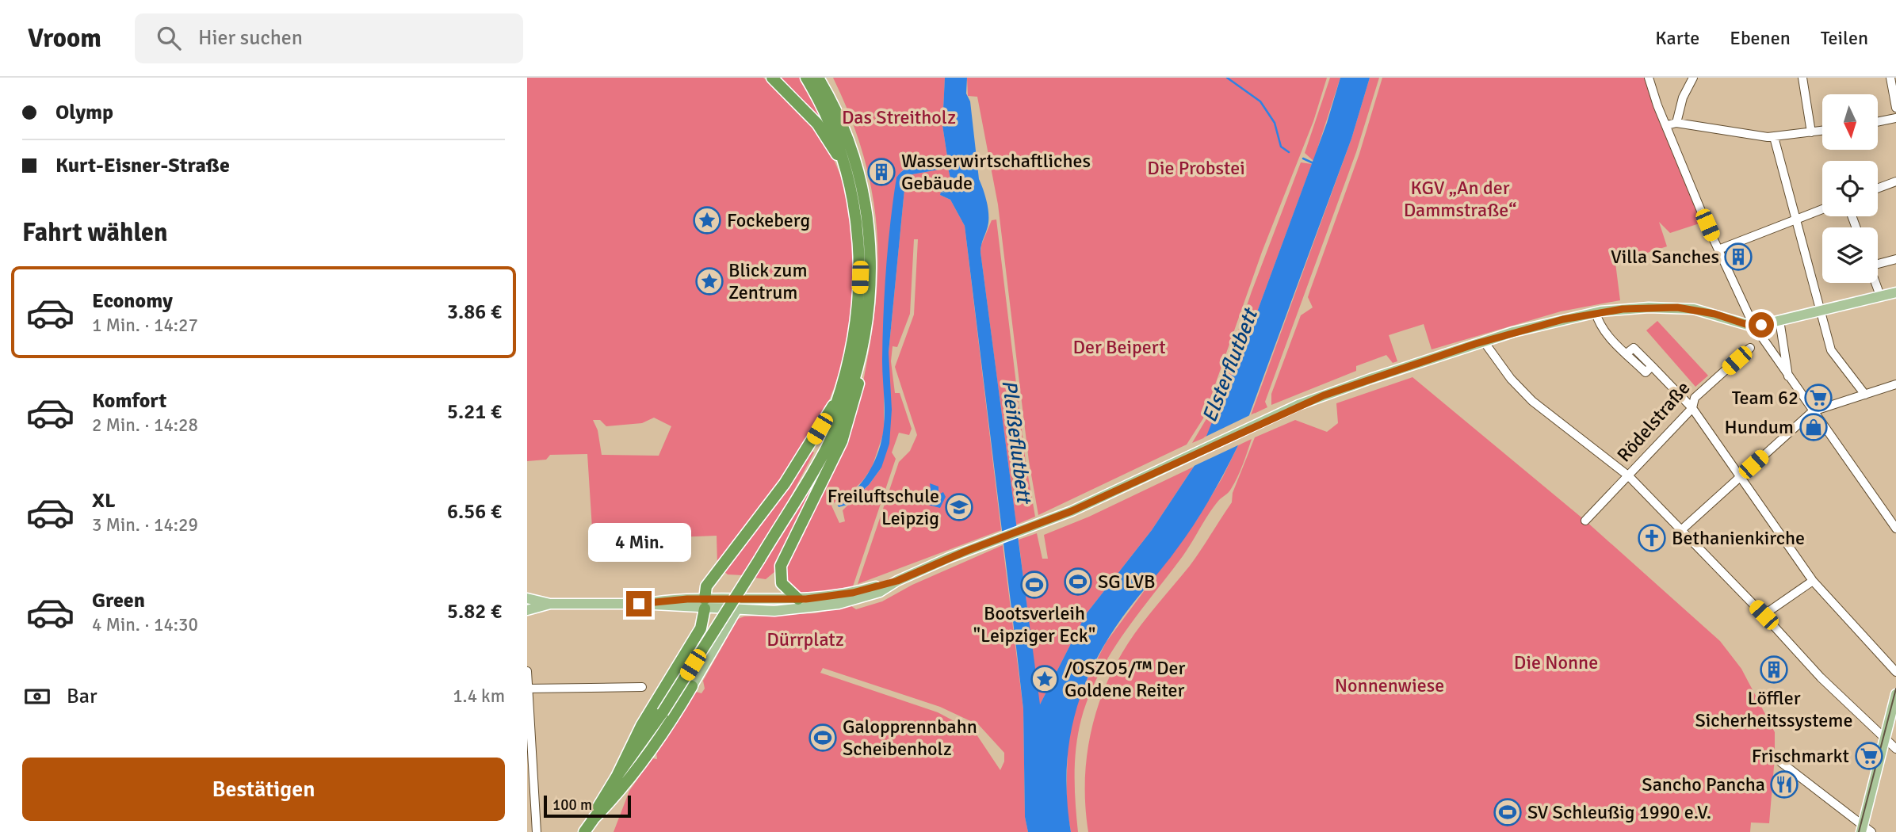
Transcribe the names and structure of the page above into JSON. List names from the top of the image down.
{
  "streets": {
    "street": ["Rödelstraße"]
  },
  "water": ["Elsterflutbett", "Pleißeflutbett"],
  "parks": [
    "Das Streitholz",
    "Die Probstei",
    "KGV „An der Dammstraße“",
    "Der Beipert",
    "Dürrplatz",
    "Die Nonne",
    "Nonnenwiese"
  ],
  "places": {
    "building": ["Wasserwirtschaftliches Gebäude", "Villa Sanches", "Löffler Sicherheitssysteme"],
    "place": ["Fockeberg", "Blick zum Zentrum", "/OSZO5/™ Der Goldene Reiter"],
    "supermarket": ["Team 62", "Frischmarkt"],
    "shop": ["Hundum"],
    "school or university": ["Freiluftschule Leipzig"],
    "church": ["Bethanienkirche"],
    "sports": [
      "SG LVB",
      "Bootsverleih \"Leipziger Eck\"",
      "Galopprennbahn Scheibenholz",
      "SV Schleußig 1990 e.V."
    ],
    "restaurant": ["Sancho Pancha"]
  },
  "scale_bar": "100 m",
  "north": "bottom",
  "page": {
    "header": "Vroom",
    "search": "Hier suchen",
    "nav": ["Karte", "Ebenen", "Teilen"],
    "banner": ["Olymp", "Kurt-Eisner-Straße"],
    "heading": "Fahrt wählen",
    "list": [
      {
        "name": "Economy",
        "note": "1 Min. · 14:27",
        "value": "3.86 €"
      },
      {
        "name": "Komfort",
        "note": "2 Min. · 14:28",
        "value": "5.21 €"
      },
      {
        "name": "XL",
        "note": "3 Min. · 14:29",
        "value": "6.56 €"
      },
      {
        "name": "Green",
        "note": "4 Min. · 14:30",
        "value": "5.82 €"
      }
    ],
    "bubble": "4 Min.",
    "pay": ["Bar", "1.4 km"],
    "buttons": "Bestätigen",
    "scale": "100 m"
  }
}
